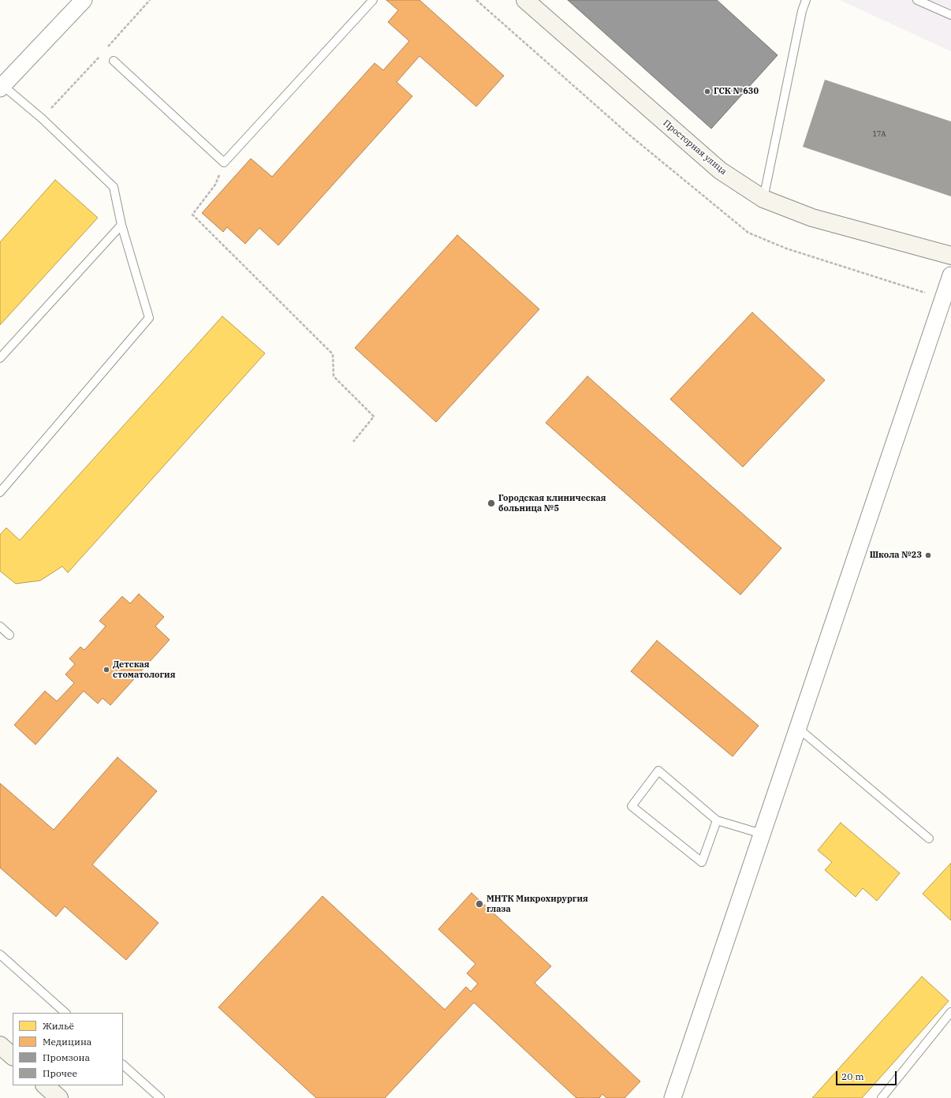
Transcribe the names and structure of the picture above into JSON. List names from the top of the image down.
{
  "streets": {
    "street": ["Просторная улица"]
  },
  "places": [
    "ГСК №630",
    "Городская клиническая больница №5",
    "Школа №23",
    "Детская стоматология",
    "МНТК Микрохирургия глаза"
  ],
  "house_numbers": ["17А"],
  "legend": [
    "Жильё",
    "Медицина",
    "Промзона",
    "Прочее"
  ],
  "scale_bar": "20 m"
}
